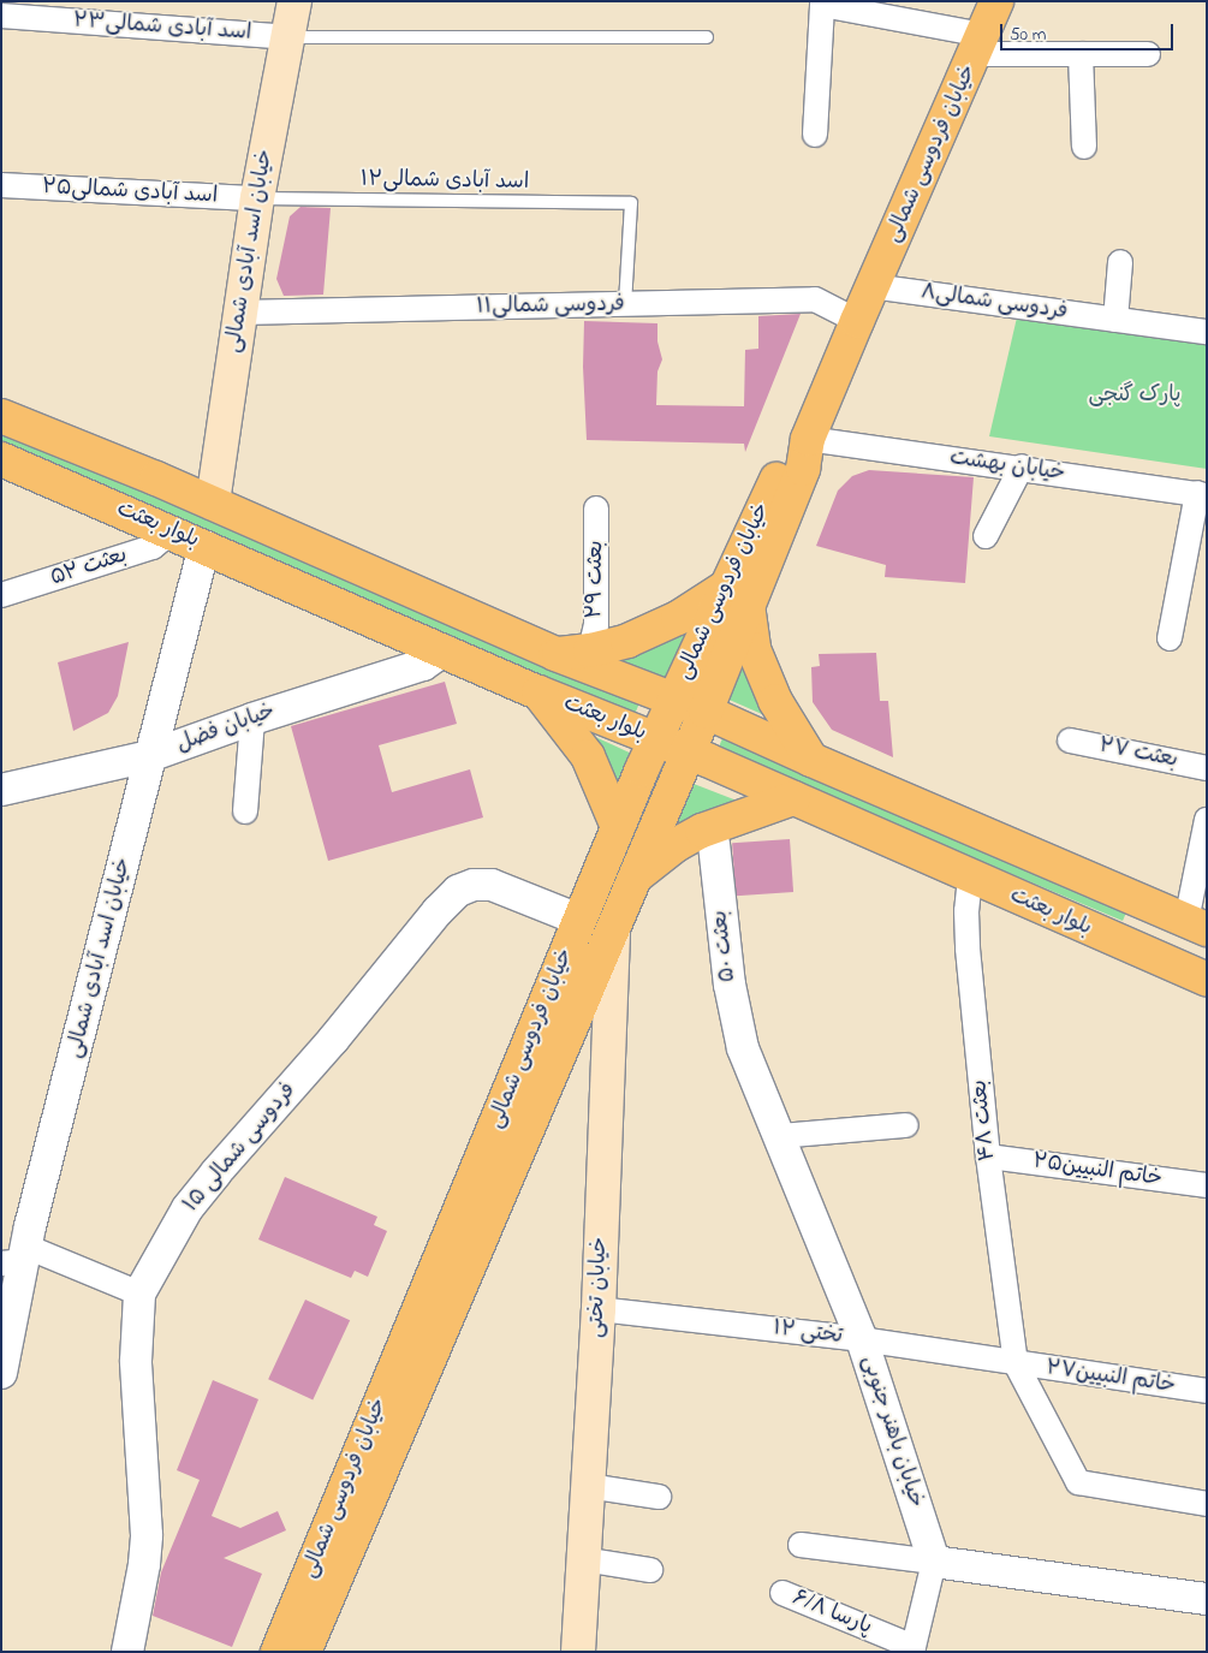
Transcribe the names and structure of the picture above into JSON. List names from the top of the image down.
{
  "streets": {
    "main road": [
      "خیابان فردوسی شمالی",
      "خیابان اسد آبادی شمالی",
      "بلوار بعثت",
      "خیابان تختی"
    ],
    "street": [
      "اسد آبادی شمالی۲۳",
      "اسد آبادی شمالی۲۵",
      "فردوسی شمالی۸",
      "فردوسی شمالی۱۱",
      "خیابان بهشت",
      "بعثت ۵۲",
      "بعثت ۲۹",
      "خیابان فضل",
      "بعثت ۲۷",
      "بعثت ۵۰",
      "بعثت ۴۸",
      "فردوسی شمالی ۱۵",
      "خاتم النبیین۲۵",
      "تختی ۱۲",
      "خاتم النبیین۲۷",
      "خیابان باهنر جنوبی",
      "پارسا ۶/۸"
    ],
    "lane": ["اسد آبادی شمالی۱۲"]
  },
  "crossings": [
    ["اسد آبادی شمالی۲۳", "خیابان اسد آبادی شمالی"],
    ["خیابان فردوسی شمالی", "فردوسی شمالی۸"],
    ["خیابان فردوسی شمالی", "فردوسی شمالی۱۱"],
    ["خیابان فردوسی شمالی", "خیابان بهشت"],
    ["خیابان فردوسی شمالی", "بلوار بعثت"],
    ["خیابان فردوسی شمالی", "فردوسی شمالی ۱۵"],
    ["خیابان فردوسی شمالی", "خیابان تختی"],
    ["اسد آبادی شمالی۱۲", "اسد آبادی شمالی۲۵"],
    ["اسد آبادی شمالی۱۲", "خیابان اسد آبادی شمالی"],
    ["اسد آبادی شمالی۱۲", "فردوسی شمالی۱۱"],
    ["اسد آبادی شمالی۲۵", "خیابان اسد آبادی شمالی"],
    ["خیابان اسد آبادی شمالی", "فردوسی شمالی۱۱"],
    ["خیابان اسد آبادی شمالی", "بلوار بعثت"],
    ["خیابان اسد آبادی شمالی", "خیابان فضل"],
    ["بلوار بعثت", "بعثت ۵۲"],
    ["بلوار بعثت", "خیابان فضل"],
    ["بلوار بعثت", "بعثت ۴۸"],
    ["بعثت ۵۰", "خیابان باهنر جنوبی"],
    ["بعثت ۴۸", "خاتم النبیین۲۵"],
    ["بعثت ۴۸", "تختی ۱۲"],
    ["بعثت ۴۸", "خاتم النبیین۲۷"],
    ["خیابان تختی", "تختی ۱۲"],
    ["تختی ۱۲", "خاتم النبیین۲۷"],
    ["تختی ۱۲", "خیابان باهنر جنوبی"]
  ],
  "parks": ["پارک گنجی"],
  "scale_bar": "50 m"
}
